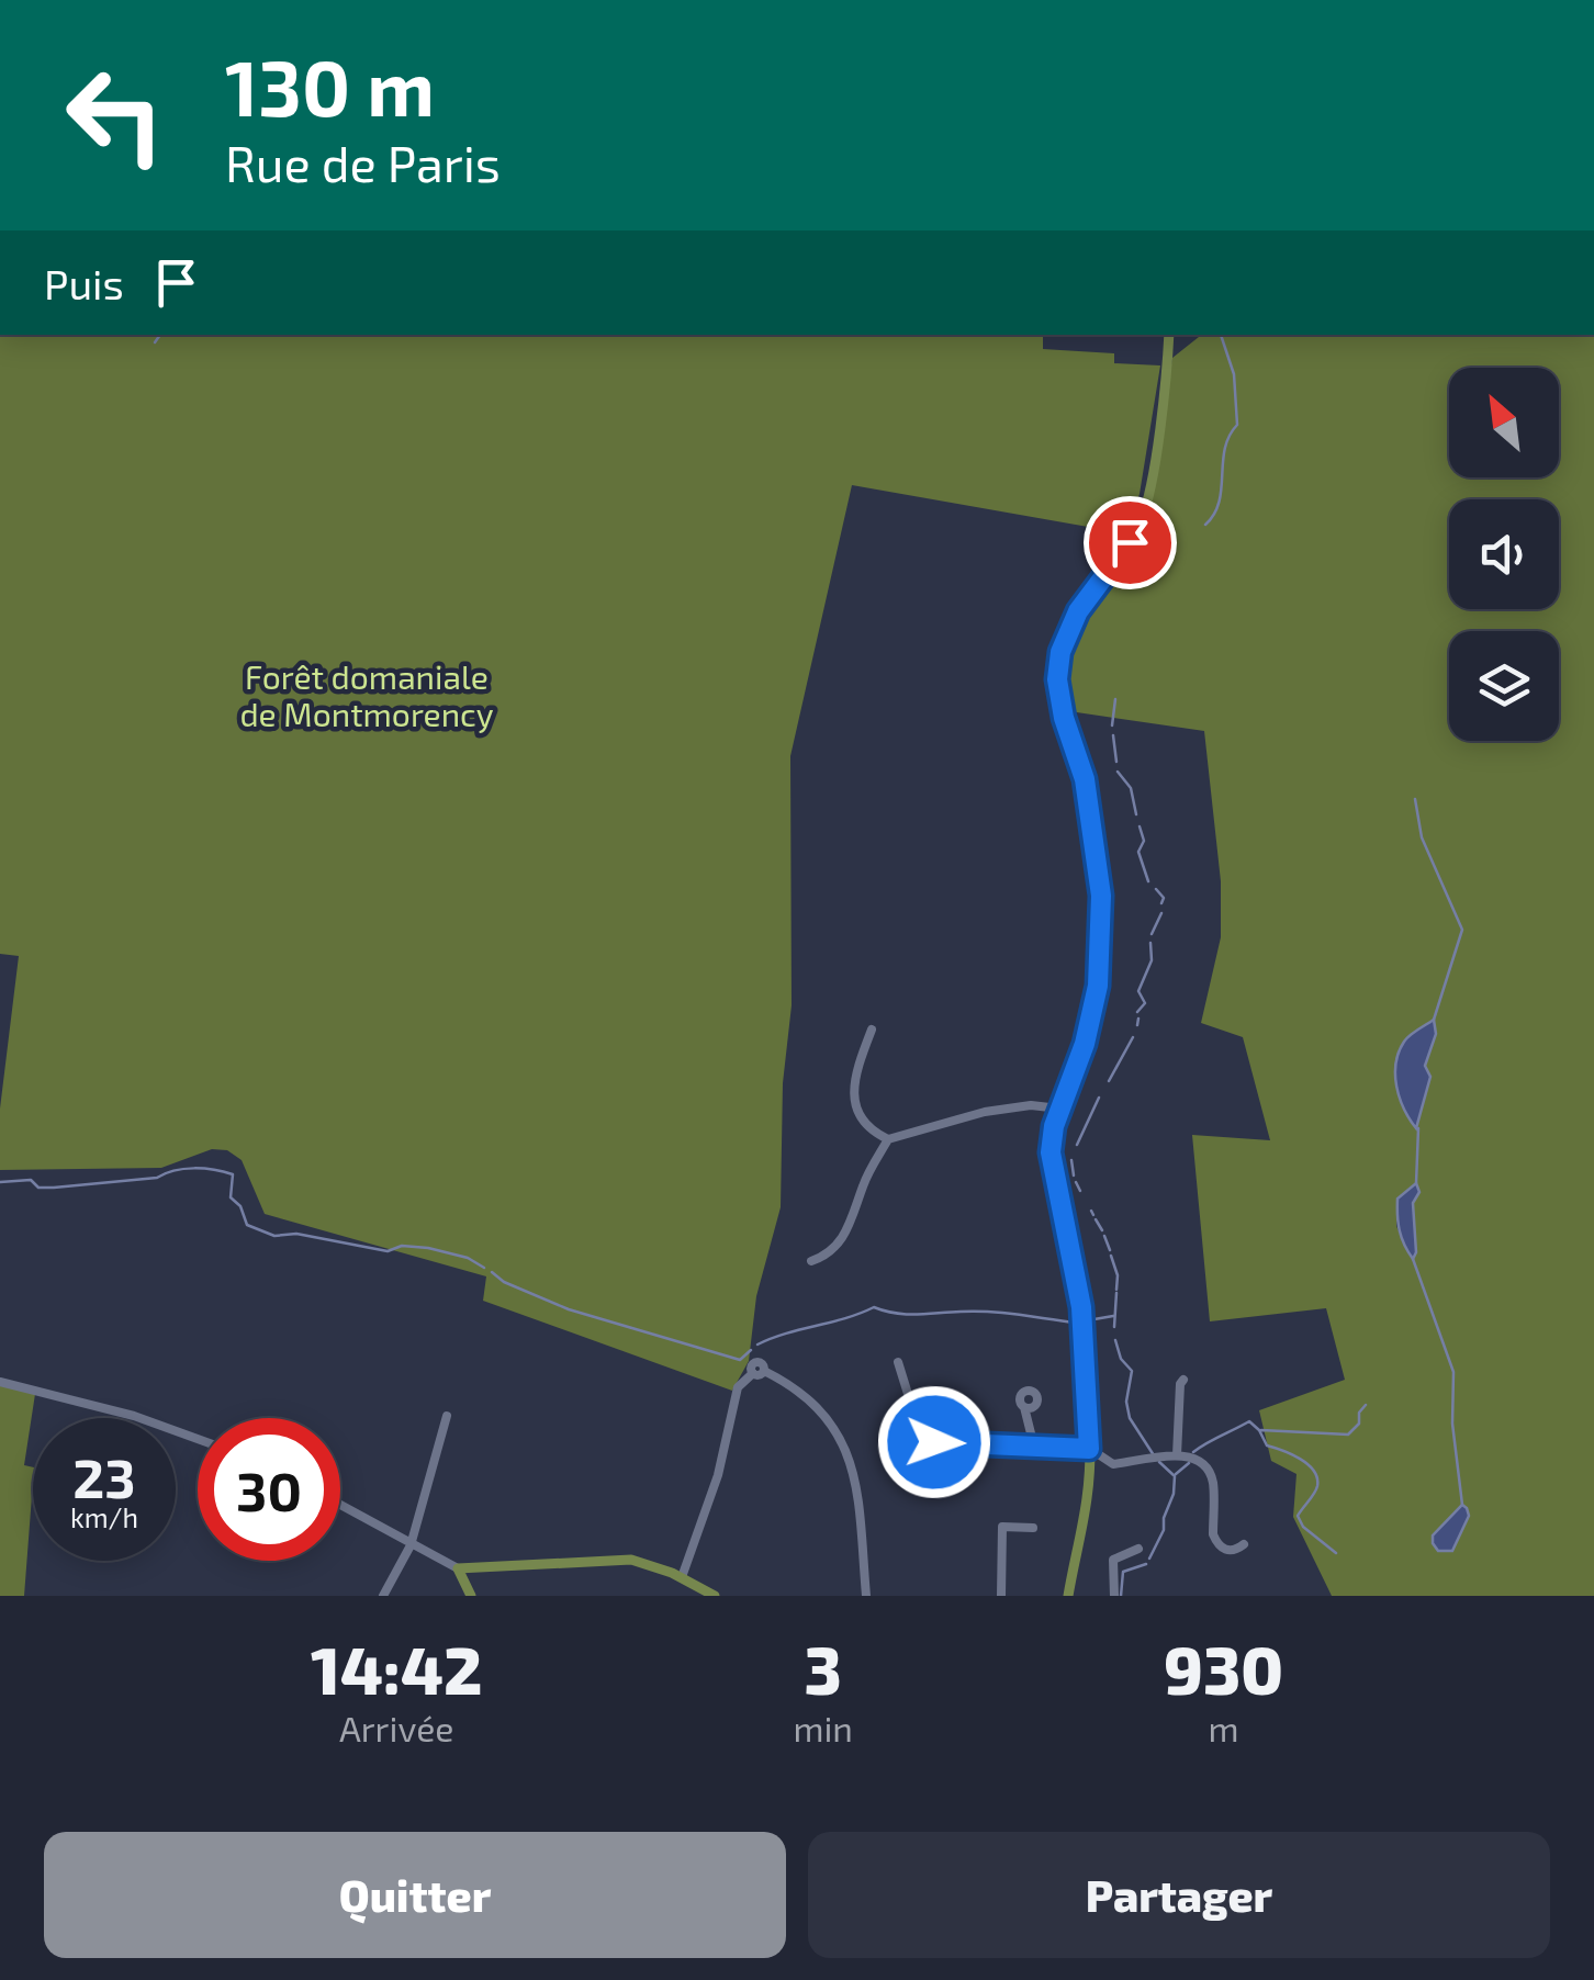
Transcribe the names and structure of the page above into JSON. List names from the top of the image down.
{
  "parks": ["Forêt domaniale de Montmorency"],
  "north": "top left",
  "page": {
    "turn": ["130 m", "Rue de Paris"],
    "then": "Puis",
    "speed": "23 km/h",
    "limit": "30",
    "eta": [
      "14:42",
      "Arrivée",
      "3",
      "min",
      "930",
      "m"
    ],
    "buttons": ["Quitter", "Partager"]
  }
}
